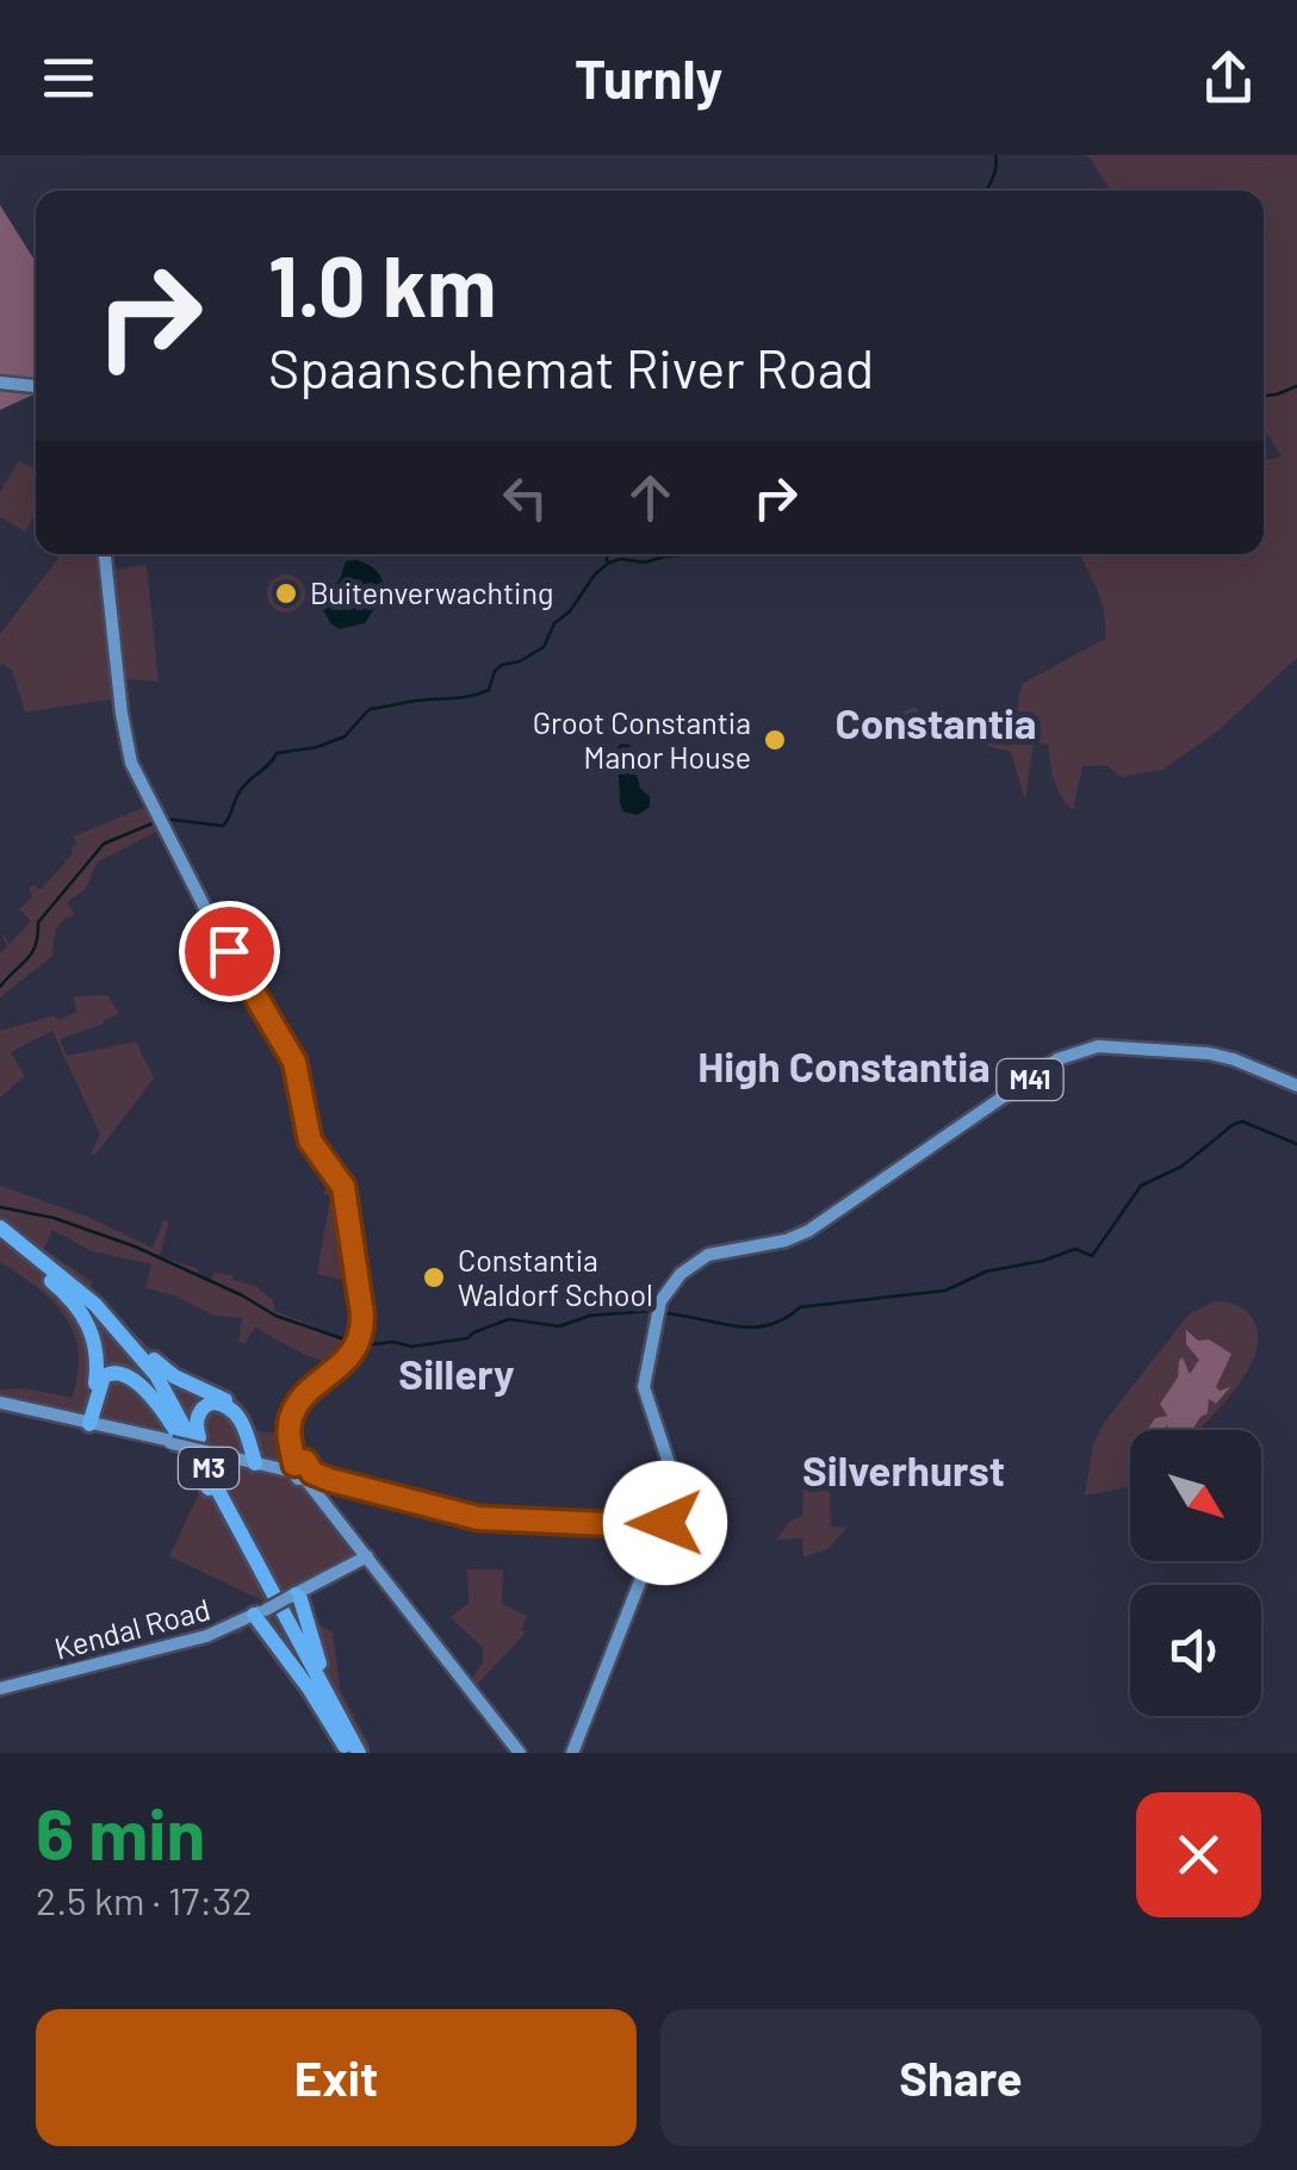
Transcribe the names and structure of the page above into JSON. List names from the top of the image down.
{
  "streets": {
    "highway": ["M3"],
    "main road": ["M41", "Kendal Road"]
  },
  "districts": [
    "Constantia",
    "High Constantia",
    "Sillery",
    "Silverhurst"
  ],
  "places": ["Buitenverwachting", "Groot Constantia Manor House", "Constantia Waldorf School"],
  "north": "bottom right",
  "page": {
    "header": "Turnly",
    "turn": ["1.0 km", "Spaanschemat River Road"],
    "heading": ["6 min", "2.5 km · 17:32"],
    "buttons": ["Exit", "Share"]
  }
}
